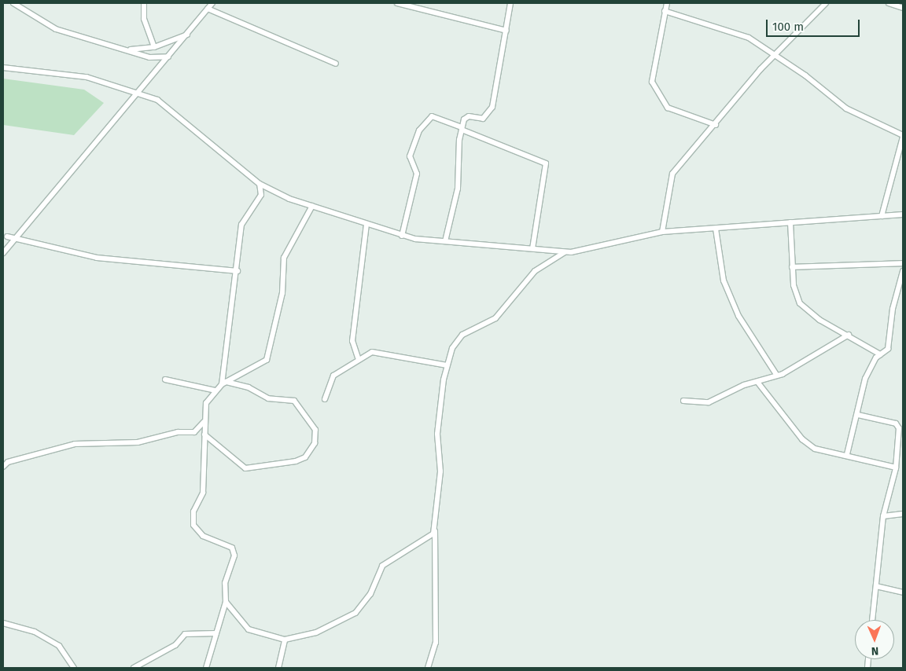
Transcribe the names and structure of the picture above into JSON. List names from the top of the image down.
{
  "scale_bar": "100 m",
  "north": "bottom"
}
